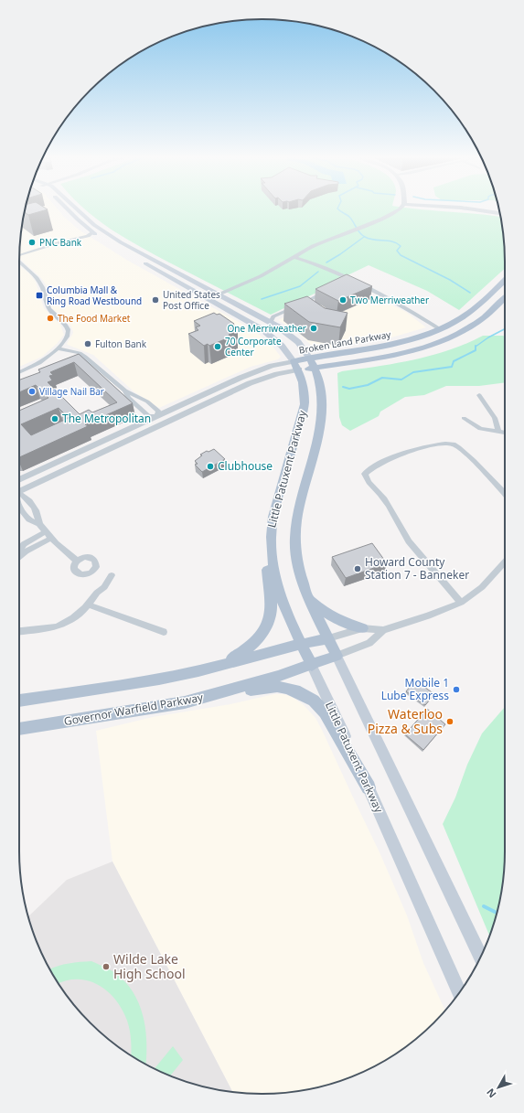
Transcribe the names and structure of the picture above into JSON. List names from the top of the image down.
{
  "streets": {
    "main road": ["Broken Land Parkway", "Little Patuxent Parkway", "Governor Warfield Parkway"]
  },
  "crossings": [
    ["Broken Land Parkway", "Little Patuxent Parkway"],
    ["Little Patuxent Parkway", "Governor Warfield Parkway"]
  ],
  "places": {
    "other": [
      "PNC Bank",
      "United States Post Office",
      "Two Merriweather",
      "The Food Market",
      "One Merriweather",
      "Fulton Bank",
      "70 Corporate Center",
      "Village Nail Bar",
      "The Metropolitan",
      "Clubhouse",
      "Howard County Station 7 - Banneker",
      "Mobile 1 Lube Express",
      "Waterloo Pizza & Subs",
      "Wilde Lake High School"
    ],
    "transit": ["Columbia Mall & Ring Road Westbound"]
  },
  "north": "bottom left"
}
